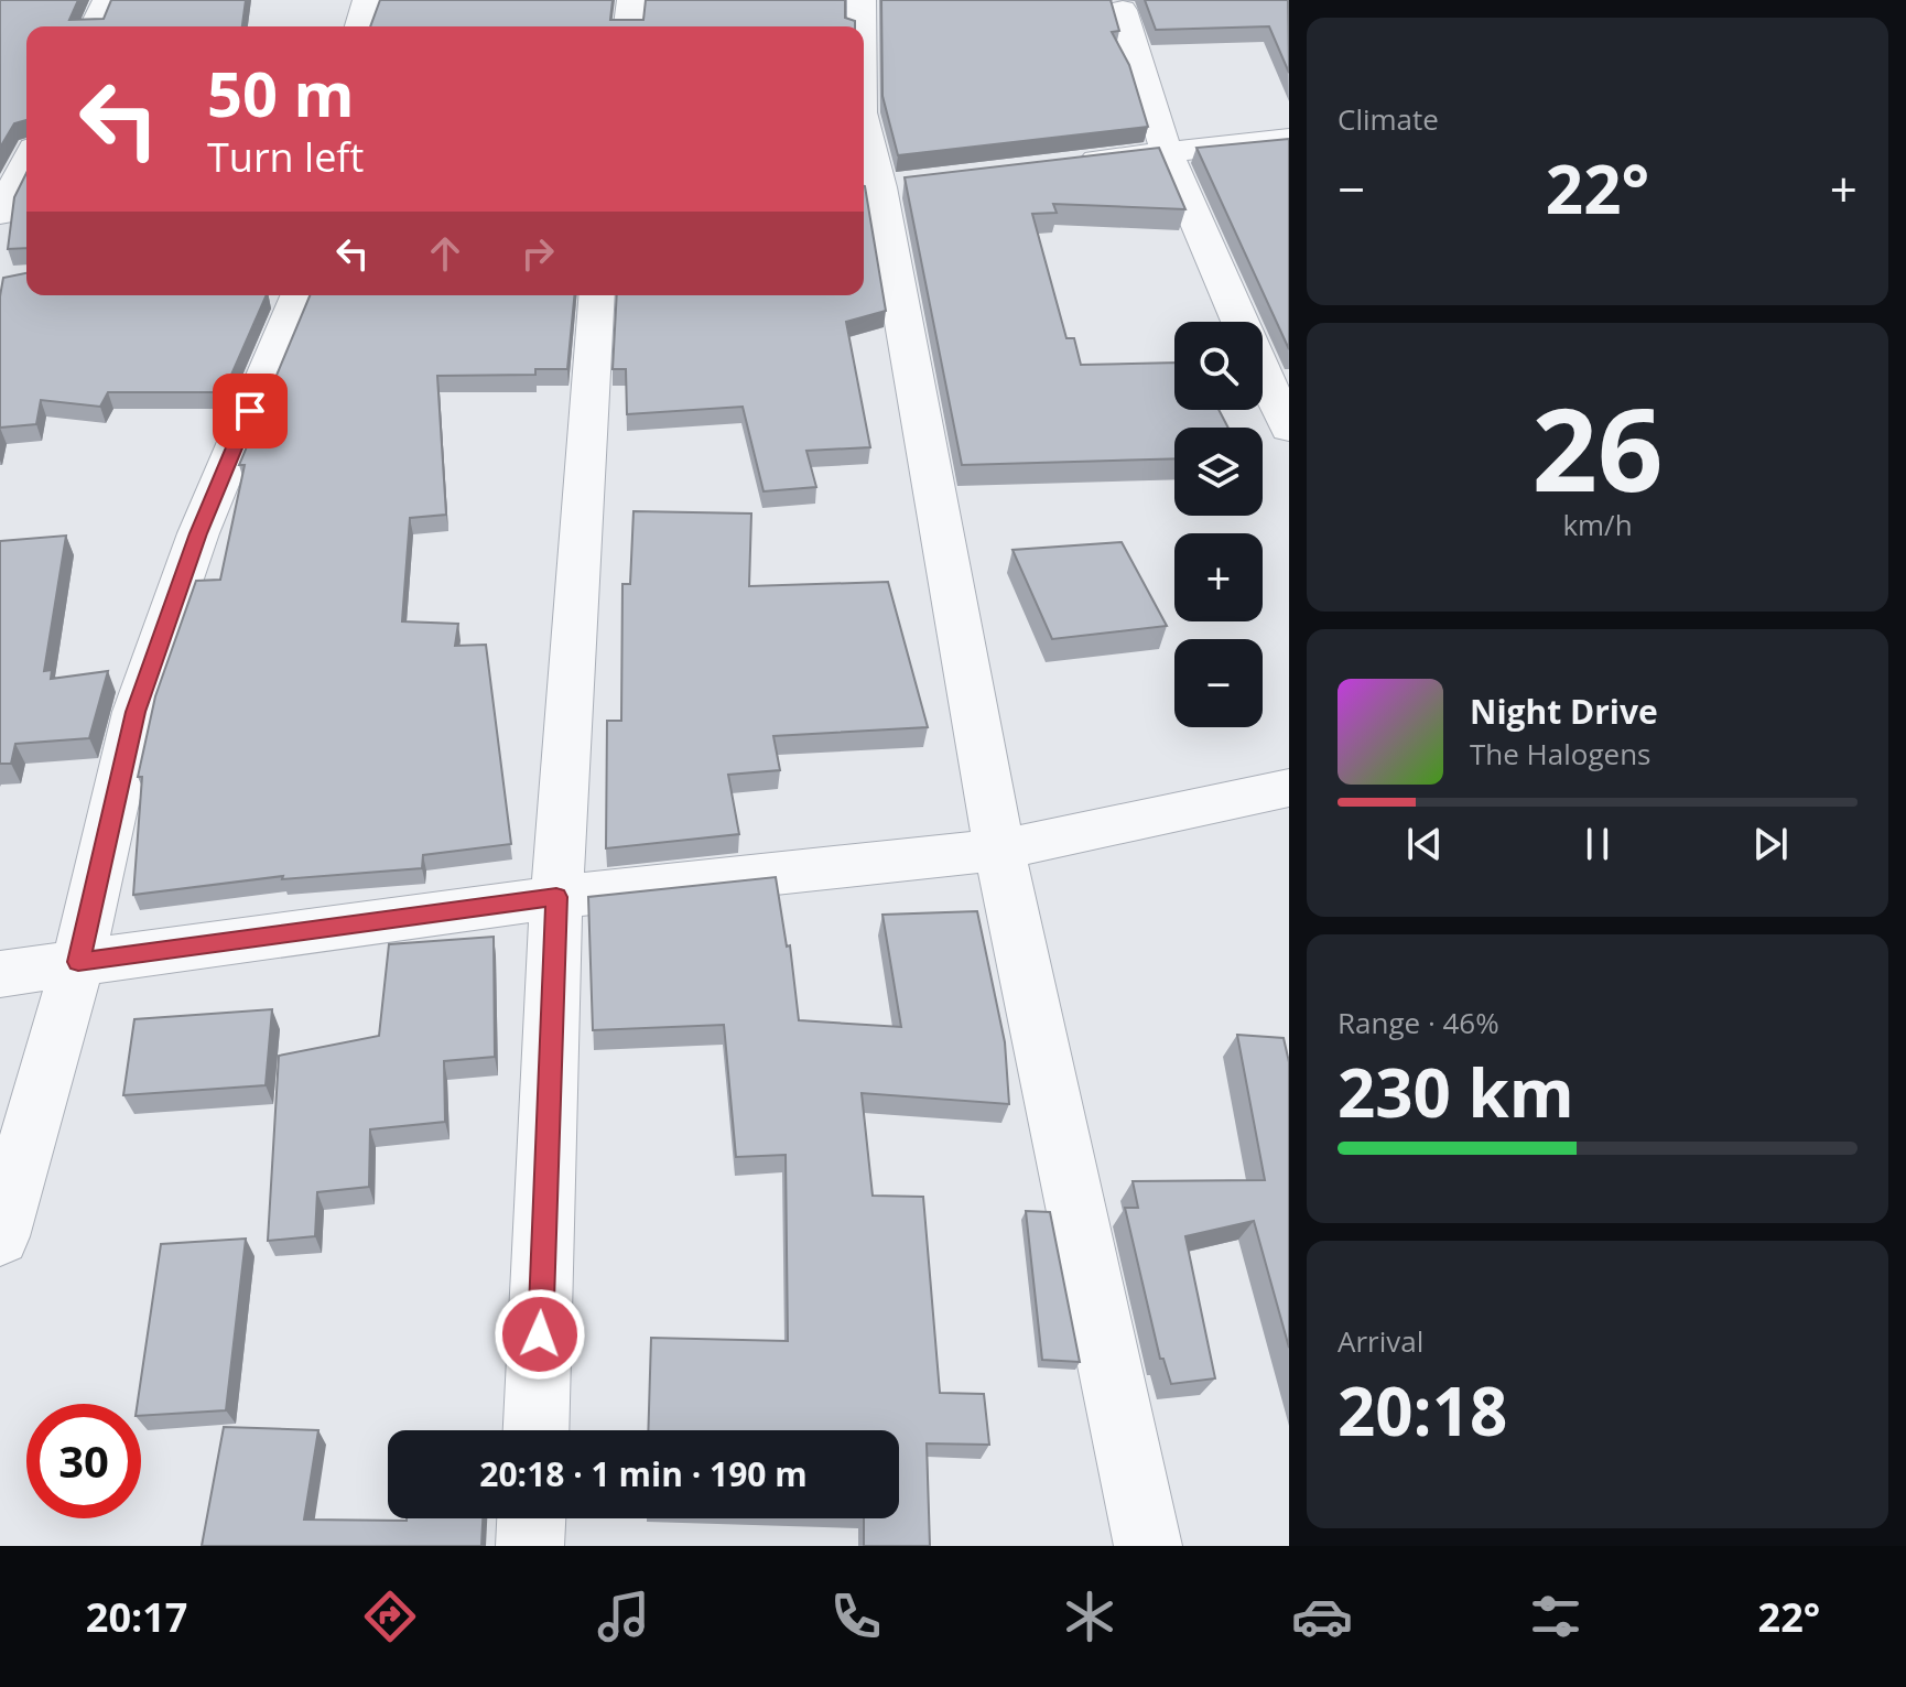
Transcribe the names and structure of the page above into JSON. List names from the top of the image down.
{
  "page": {
    "tile": [
      "Climate",
      ["26", "km/h"],
      ["Range · 46%", "230 km"],
      ["Arrival", "20:18"]
    ],
    "turn": ["50 m", "Turn left"],
    "heat": ["−", "22°", "+"],
    "map_buttons": ["+", "−"],
    "song": ["Night Drive", "The Halogens"],
    "limit": "30",
    "trip": "20:18 · 1 min · 190 m",
    "tabs": ["20:17", "22°"]
  }
}
